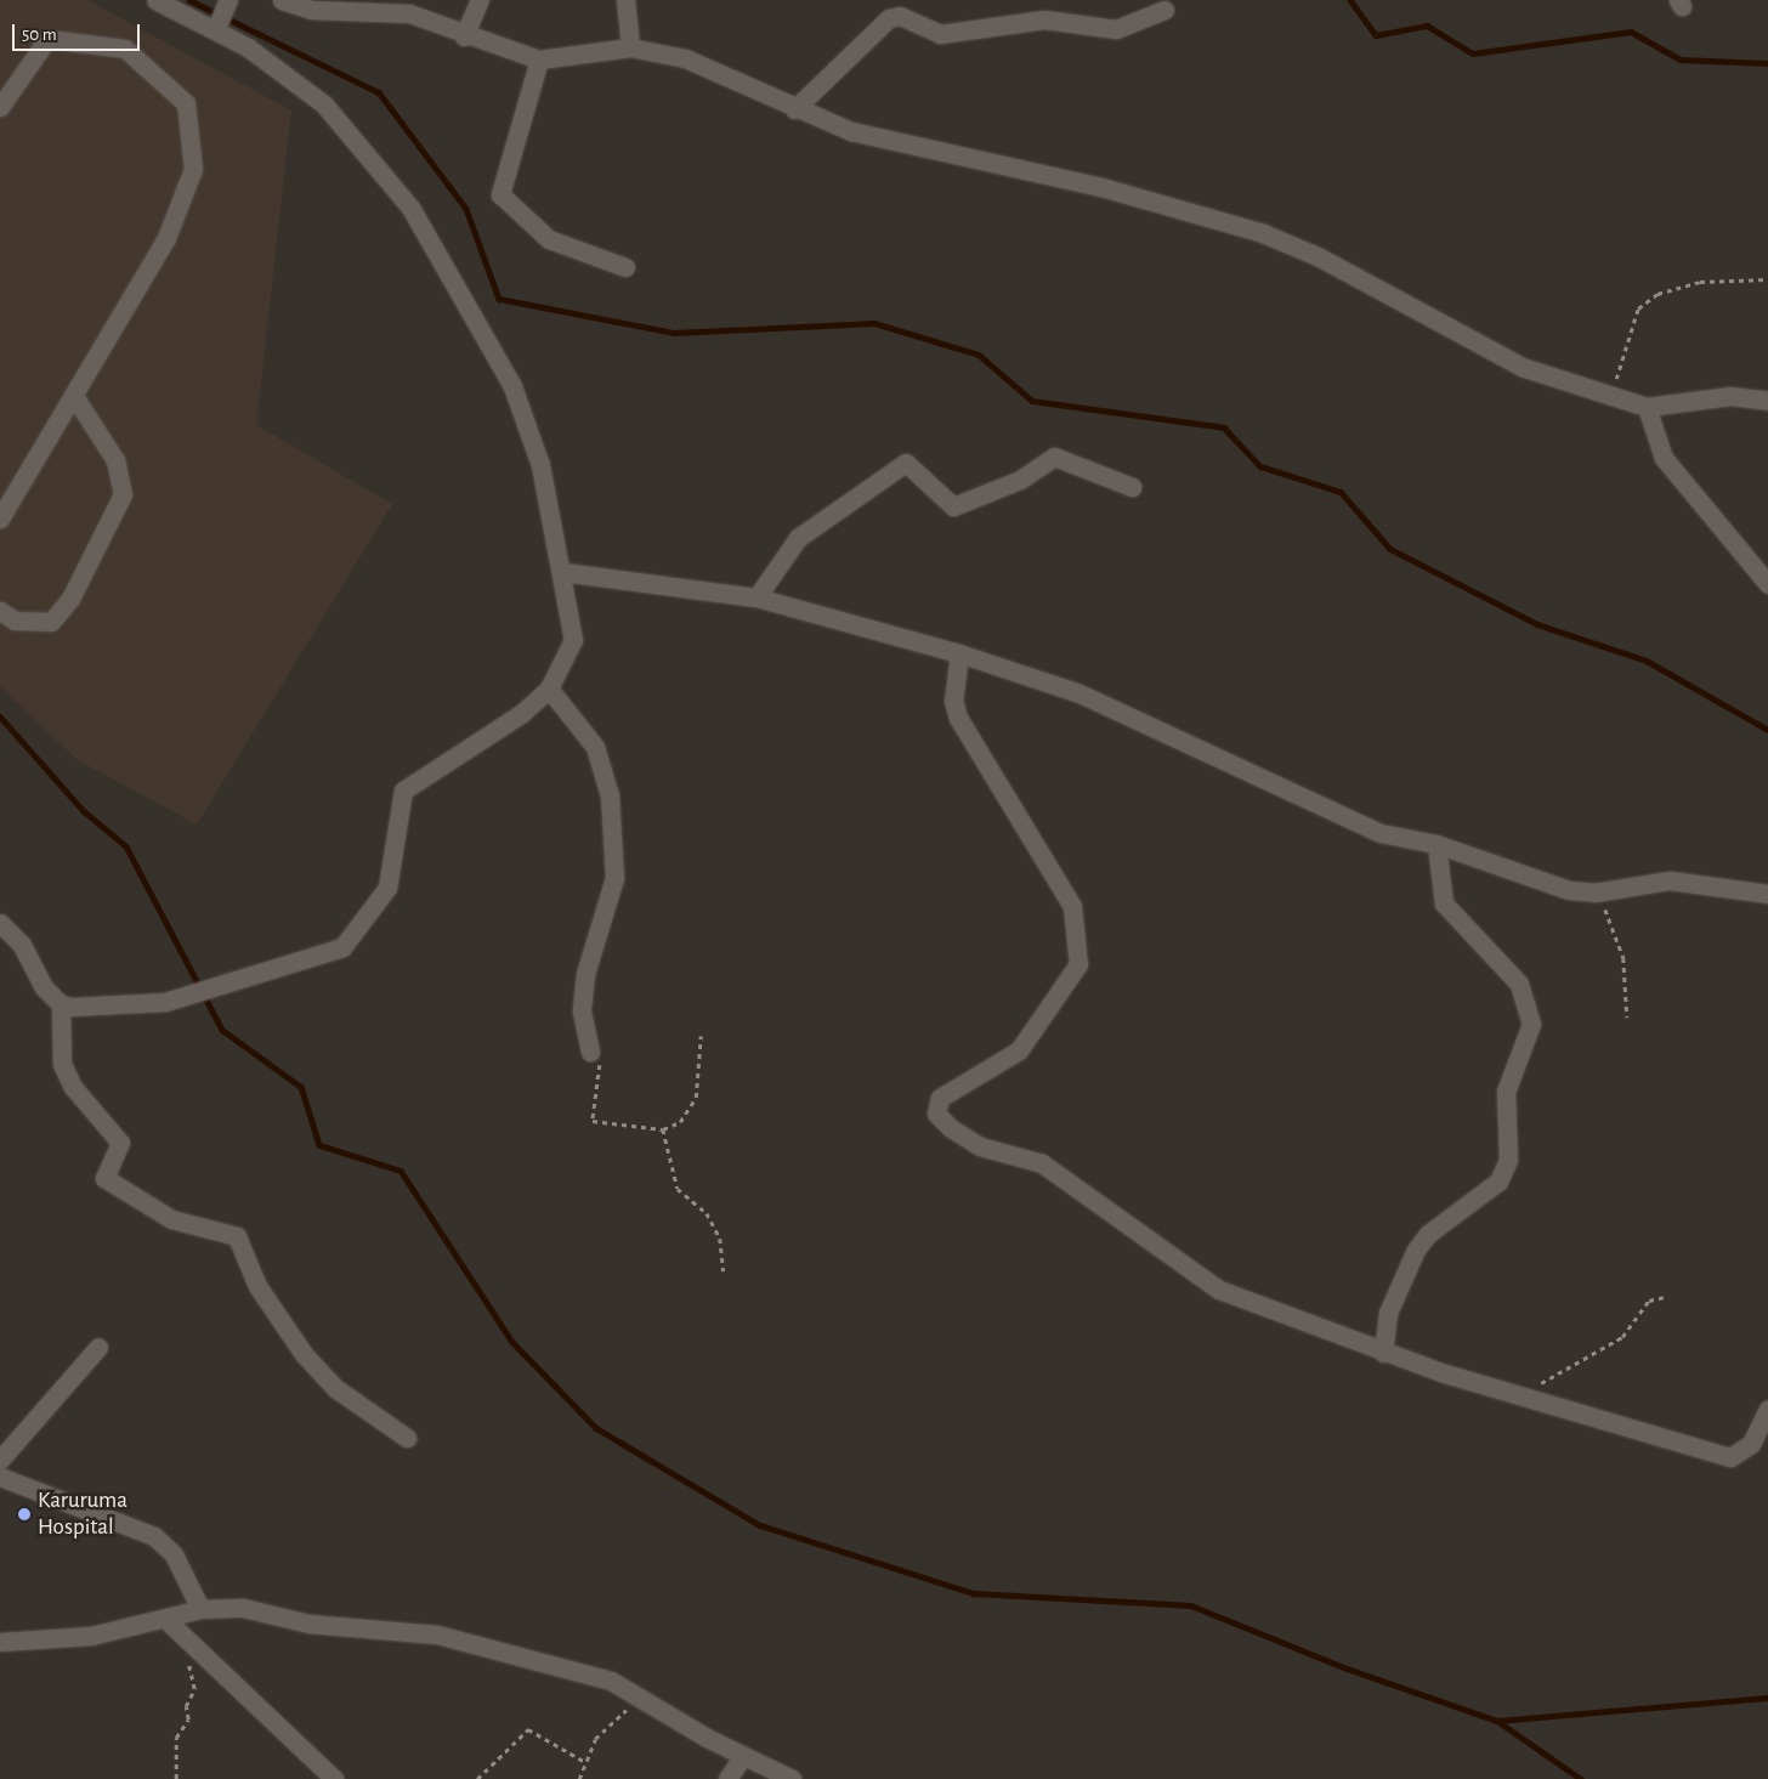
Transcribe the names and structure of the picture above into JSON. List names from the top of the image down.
{
  "places": ["Karuruma Hospital"],
  "scale_bar": "50 m"
}
